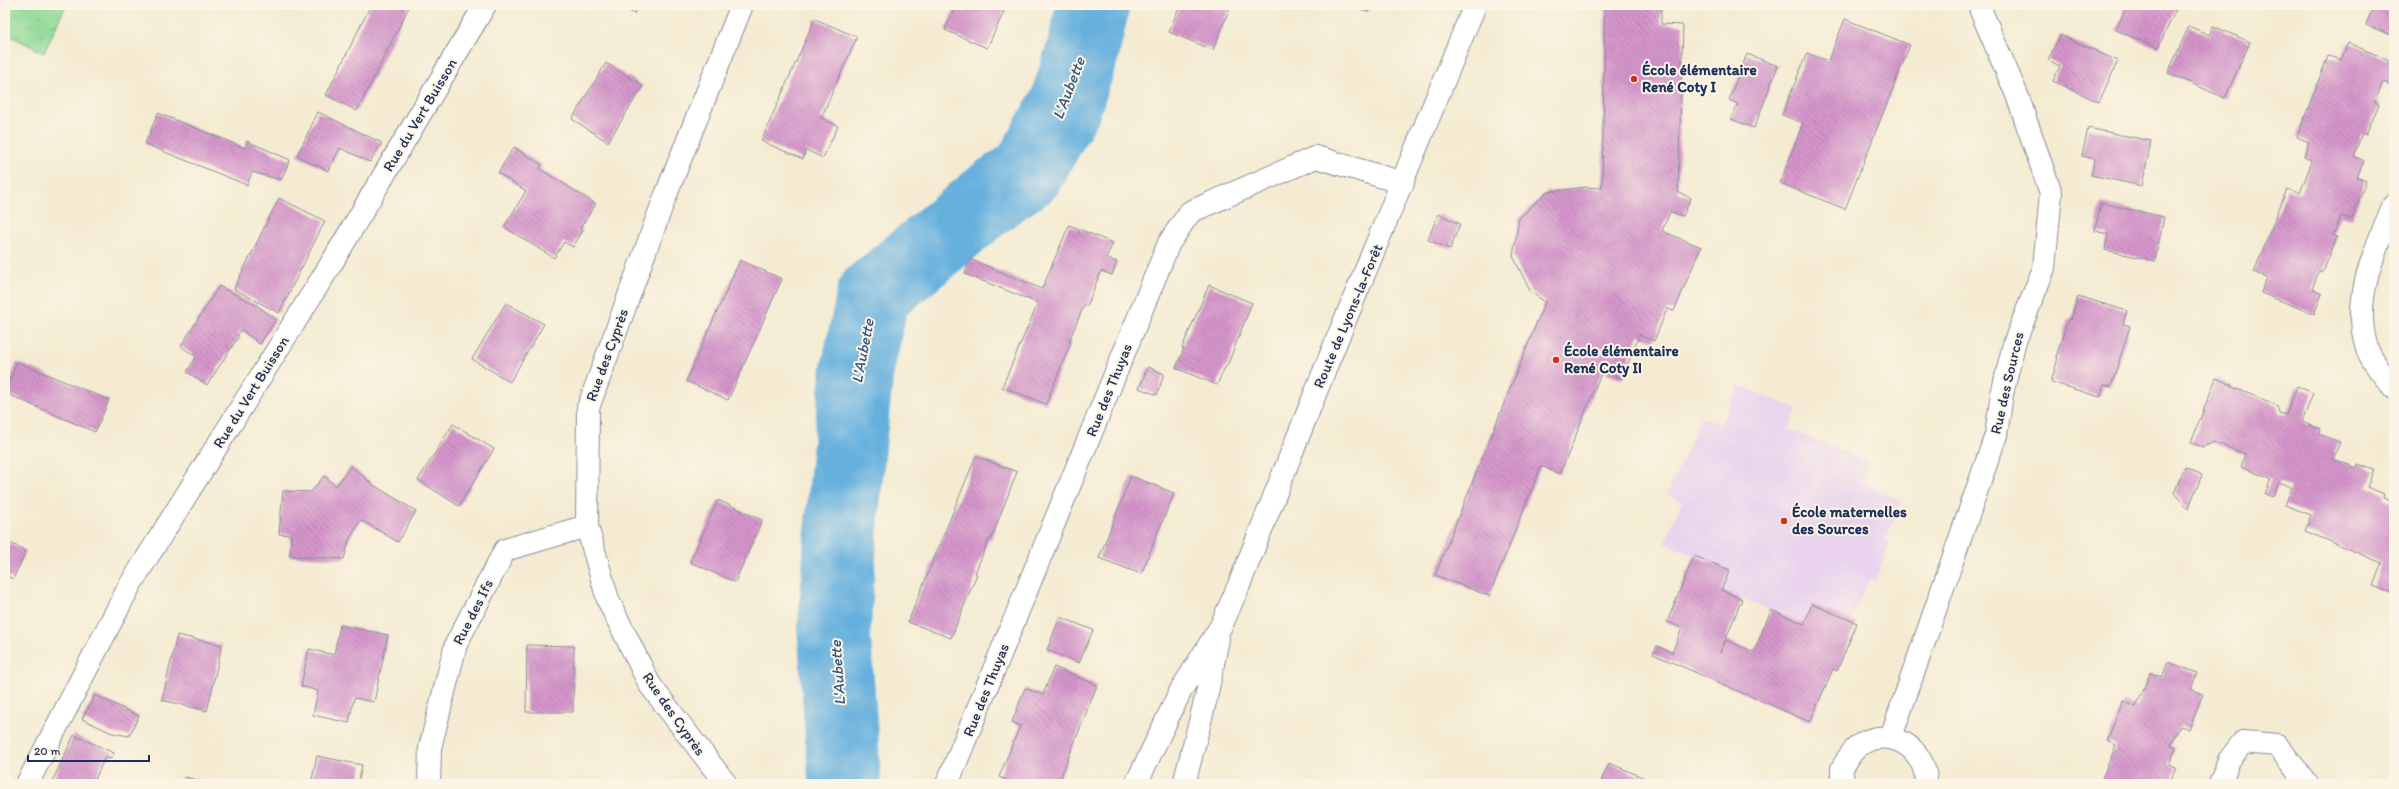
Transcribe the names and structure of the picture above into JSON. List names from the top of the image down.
{
  "streets": {
    "street": [
      "Rue du Vert Buisson",
      "Route de Lyons-la-Forêt",
      "Rue des Cyprès",
      "Rue des Sources",
      "Rue des Thuyas",
      "Rue des Ifs"
    ]
  },
  "crossings": [
    ["Route de Lyons-la-Forêt", "Rue des Thuyas"],
    ["Rue des Cyprès", "Rue des Ifs"]
  ],
  "water": ["L'Aubette"],
  "places": ["École élémentaire René Coty I", "École élémentaire René Coty II", "École maternelles des Sources"],
  "scale_bar": "20 m"
}
